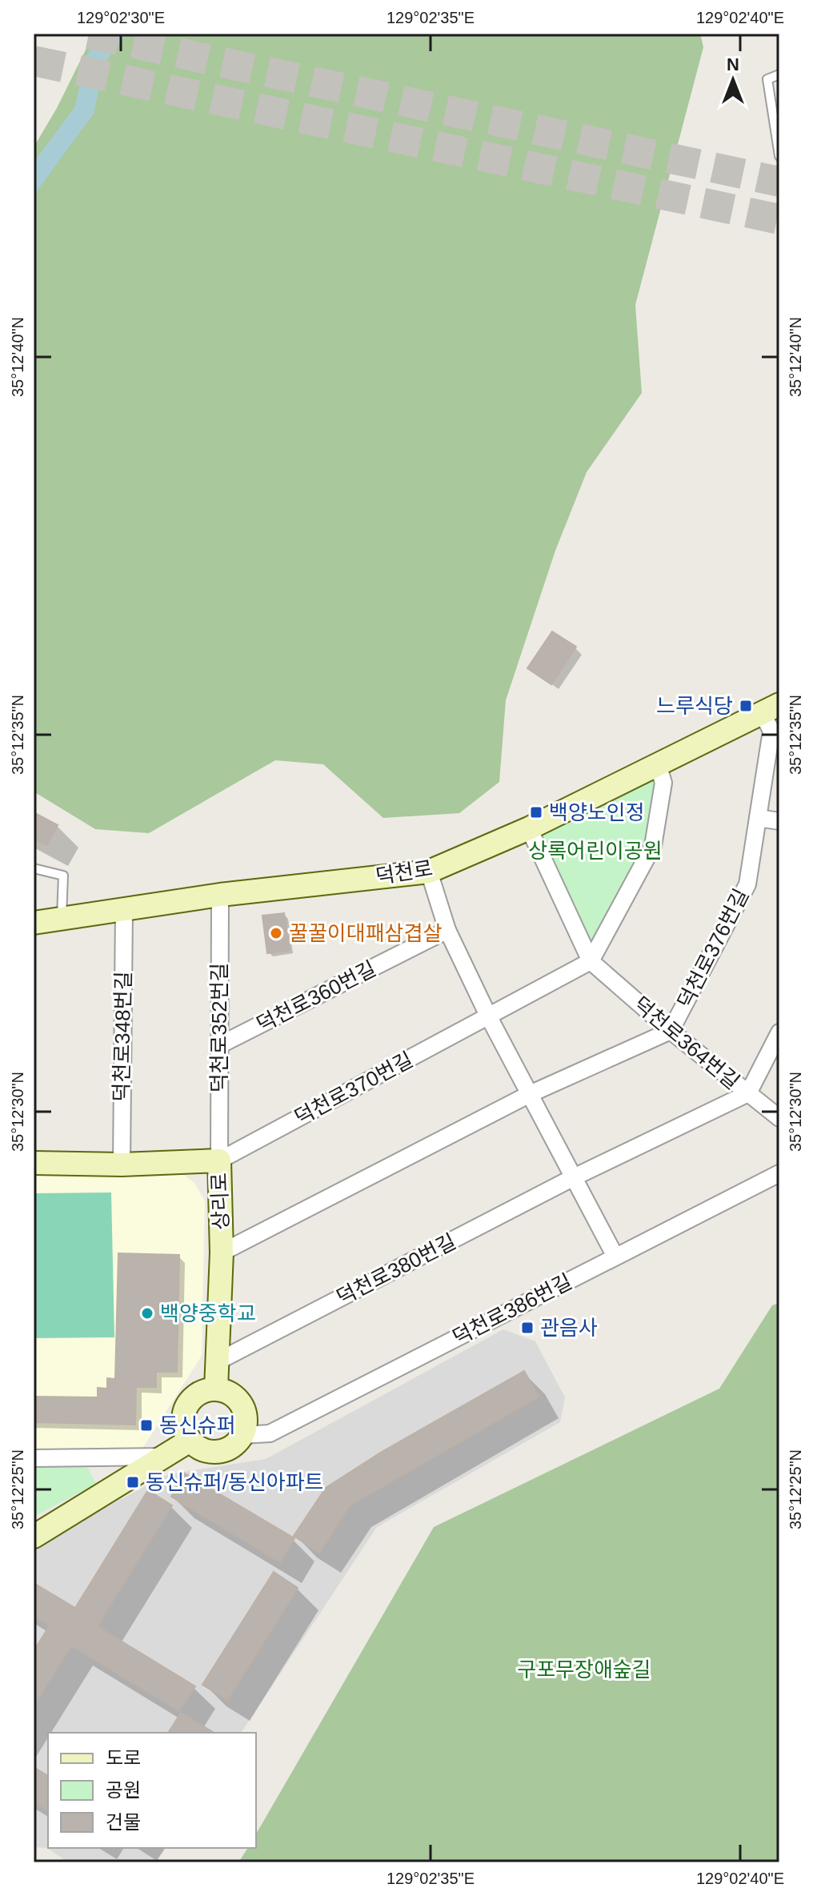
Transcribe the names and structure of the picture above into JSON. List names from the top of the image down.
{
  "streets": {
    "street": [
      "덕천로",
      "덕천로376번길",
      "덕천로360번길",
      "덕천로352번길",
      "덕천로348번길",
      "덕천로364번길",
      "덕천로370번길",
      "상리로",
      "덕천로380번길",
      "덕천로386번길"
    ]
  },
  "crossings": [
    ["덕천로", "덕천로376번길"],
    ["덕천로", "덕천로352번길"],
    ["덕천로", "덕천로348번길"],
    ["덕천로", "덕천로364번길"],
    ["덕천로376번길", "덕천로364번길"],
    ["덕천로376번길", "상리로"],
    ["덕천로360번길", "덕천로352번길"],
    ["덕천로352번길", "덕천로370번길"],
    ["덕천로352번길", "상리로"],
    ["덕천로348번길", "상리로"],
    ["덕천로364번길", "덕천로370번길"],
    ["덕천로364번길", "덕천로380번길"],
    ["덕천로370번길", "상리로"],
    ["상리로", "덕천로380번길"],
    ["상리로", "덕천로386번길"]
  ],
  "parks": ["상록어린이공원", "구포무장애숲길"],
  "places": {
    "transit": [
      "느루식당",
      "백양노인정",
      "관음사",
      "동신슈퍼",
      "동신슈퍼/동신아파트"
    ],
    "other": ["꿀꿀이대패삼겹살", "백양중학교"]
  },
  "legend": ["도로", "공원", "건물"],
  "north": "top",
  "coordinates": [
    "129°02'30\"E",
    "129°02'35\"E",
    "129°02'40\"E",
    "35°12'40\"N",
    "35°12'35\"N",
    "35°12'30\"N",
    "35°12'25\"N"
  ]
}
